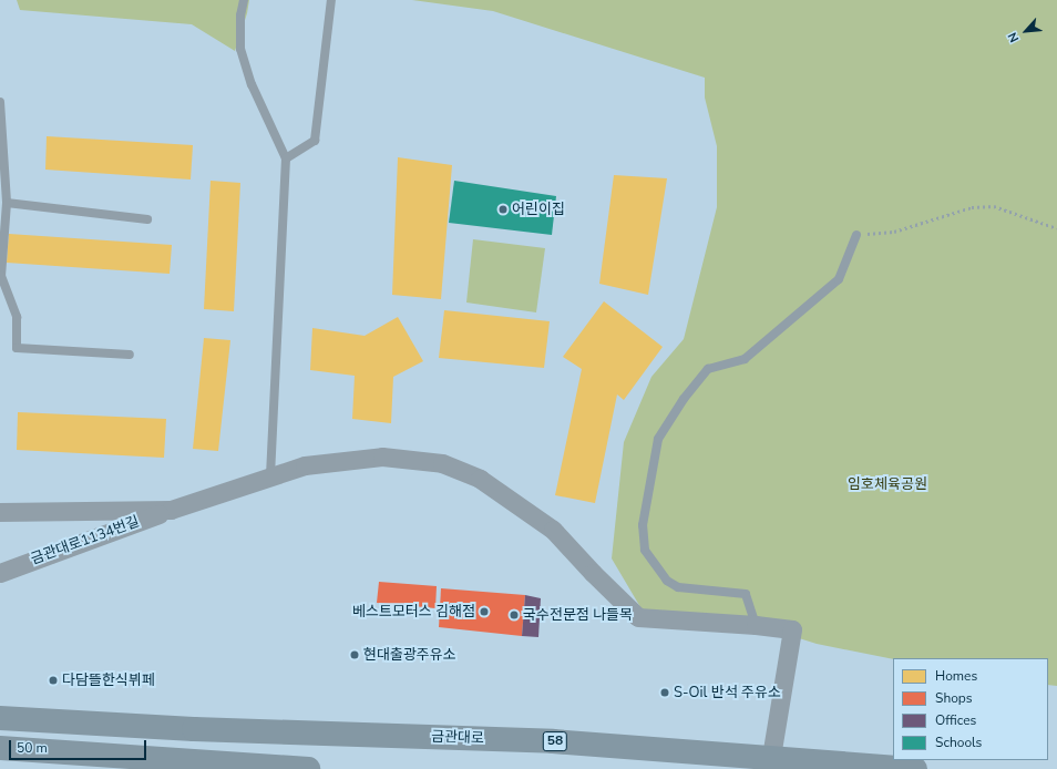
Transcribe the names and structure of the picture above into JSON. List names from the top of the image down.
{
  "streets": {
    "main road": ["금관대로", "58"],
    "street": ["금관대로1134번길"]
  },
  "crossings": [
    ["금관대로1134번길", "금관대로"]
  ],
  "parks": ["임호체육공원"],
  "places": [
    "어린이집",
    "베스트모터스 김해점",
    "국수전문점 나들목",
    "현대출광주유소",
    "다담뜰한식뷔페",
    "S-Oil 반석 주유소"
  ],
  "legend": [
    "Homes",
    "Shops",
    "Offices",
    "Schools"
  ],
  "scale_bar": "50 m",
  "north": "bottom left"
}
